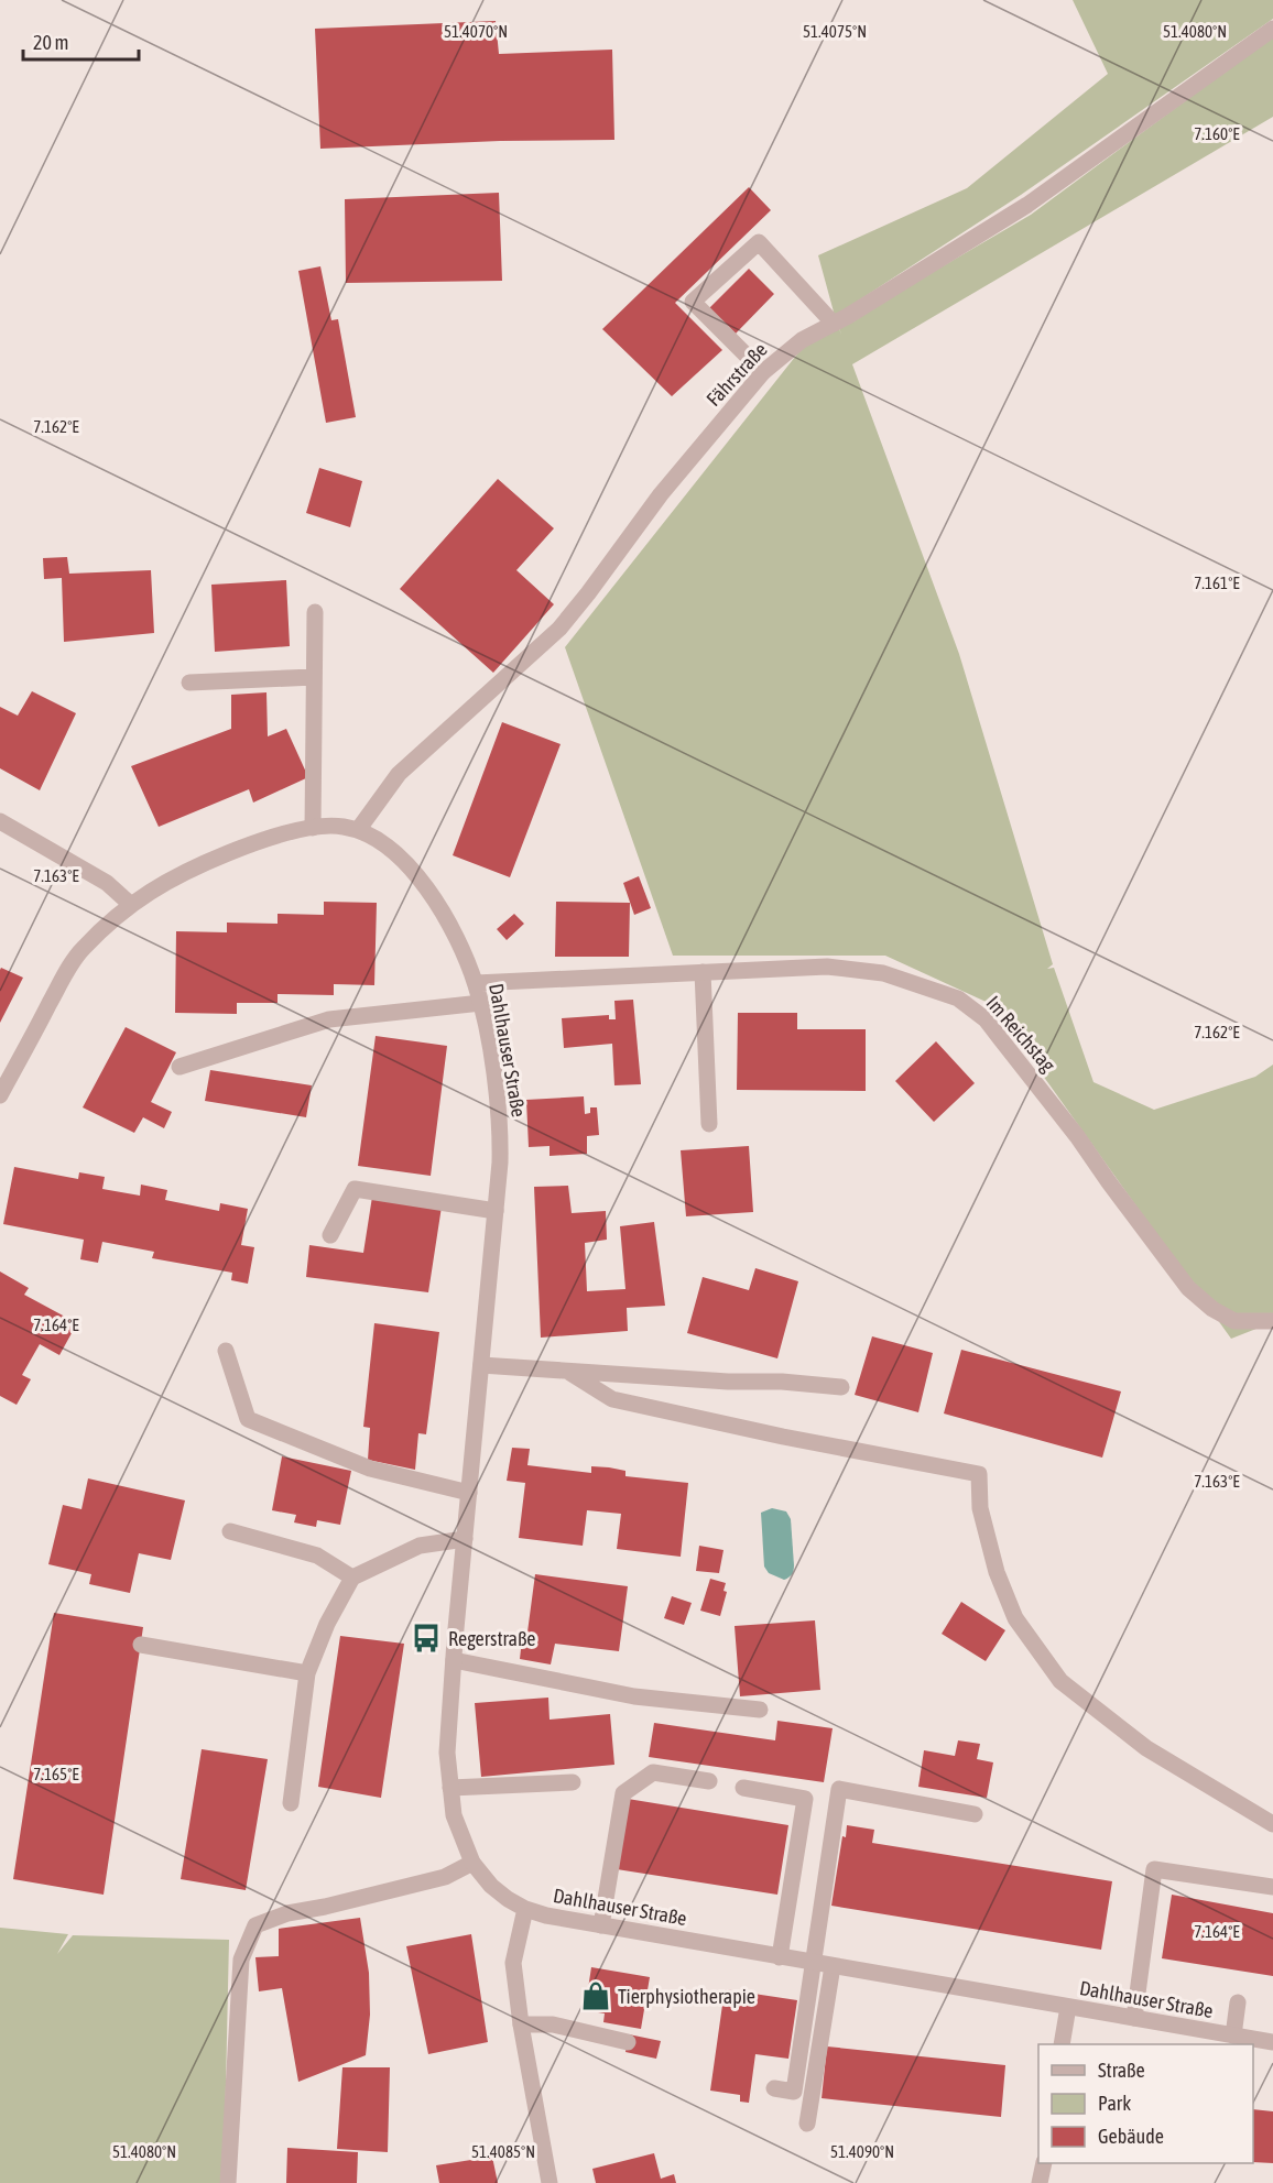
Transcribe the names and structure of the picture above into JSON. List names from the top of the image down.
{
  "streets": {
    "street": ["Fährstraße", "Im Reichstag", "Dahlhauser Straße"]
  },
  "crossings": [
    ["Fährstraße", "Dahlhauser Straße"],
    ["Im Reichstag", "Dahlhauser Straße"]
  ],
  "places": {
    "bus stop": ["Regerstraße"],
    "shop": ["Tierphysiotherapie"]
  },
  "legend": ["Straße", "Park", "Gebäude"],
  "scale_bar": "20 m",
  "coordinates": [
    "51.4070°N",
    "51.4075°N",
    "51.4080°N",
    "7.160°E",
    "7.162°E",
    "7.161°E",
    "7.163°E",
    "7.164°E",
    "7.165°E",
    "51.4085°N",
    "51.4090°N"
  ]
}
